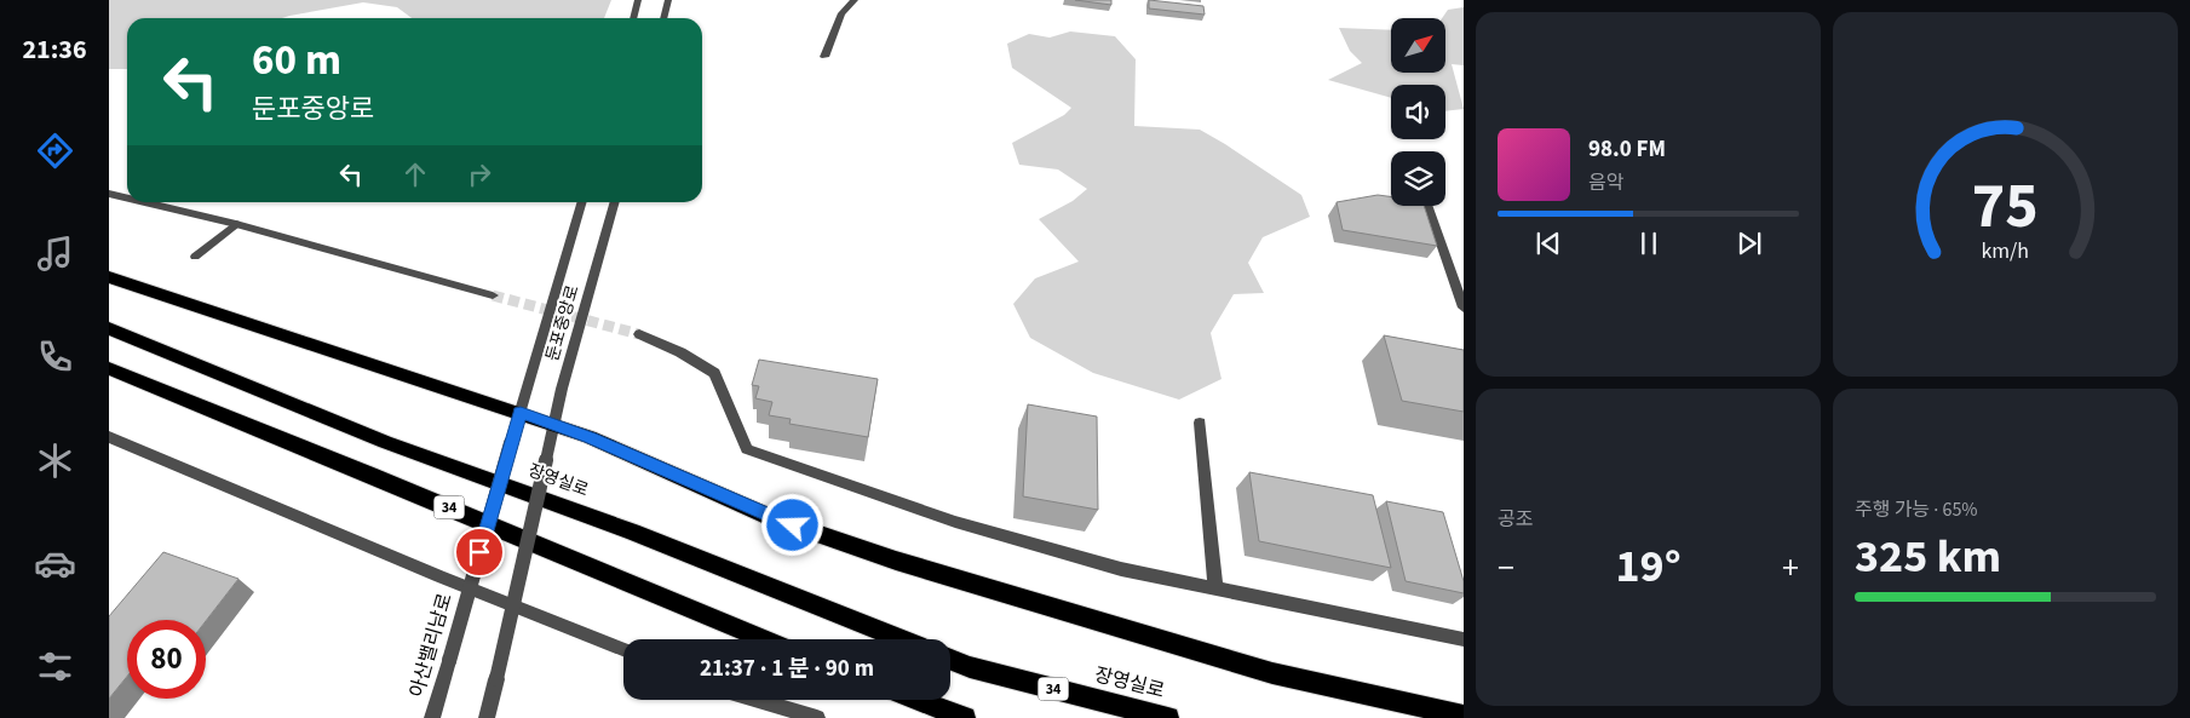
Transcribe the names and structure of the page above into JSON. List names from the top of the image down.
{
  "streets": {
    "highway": ["장영실로", "34"],
    "street": ["둔포중앙로", "아산밸리남로"]
  },
  "crossings": [
    ["둔포중앙로", "아산밸리남로"]
  ],
  "north": "top right",
  "page": {
    "tabs": "21:36",
    "turn": ["60 m", "둔포중앙로"],
    "song": ["98.0 FM", "음악"],
    "tile": [
      "공조",
      ["주행 가능 · 65%", "325 km"]
    ],
    "heat": ["−", "19°", "+"],
    "limit": "80",
    "trip": "21:37 · 1 분 · 90 m",
    "gauge": ["75", "km/h"]
  }
}
